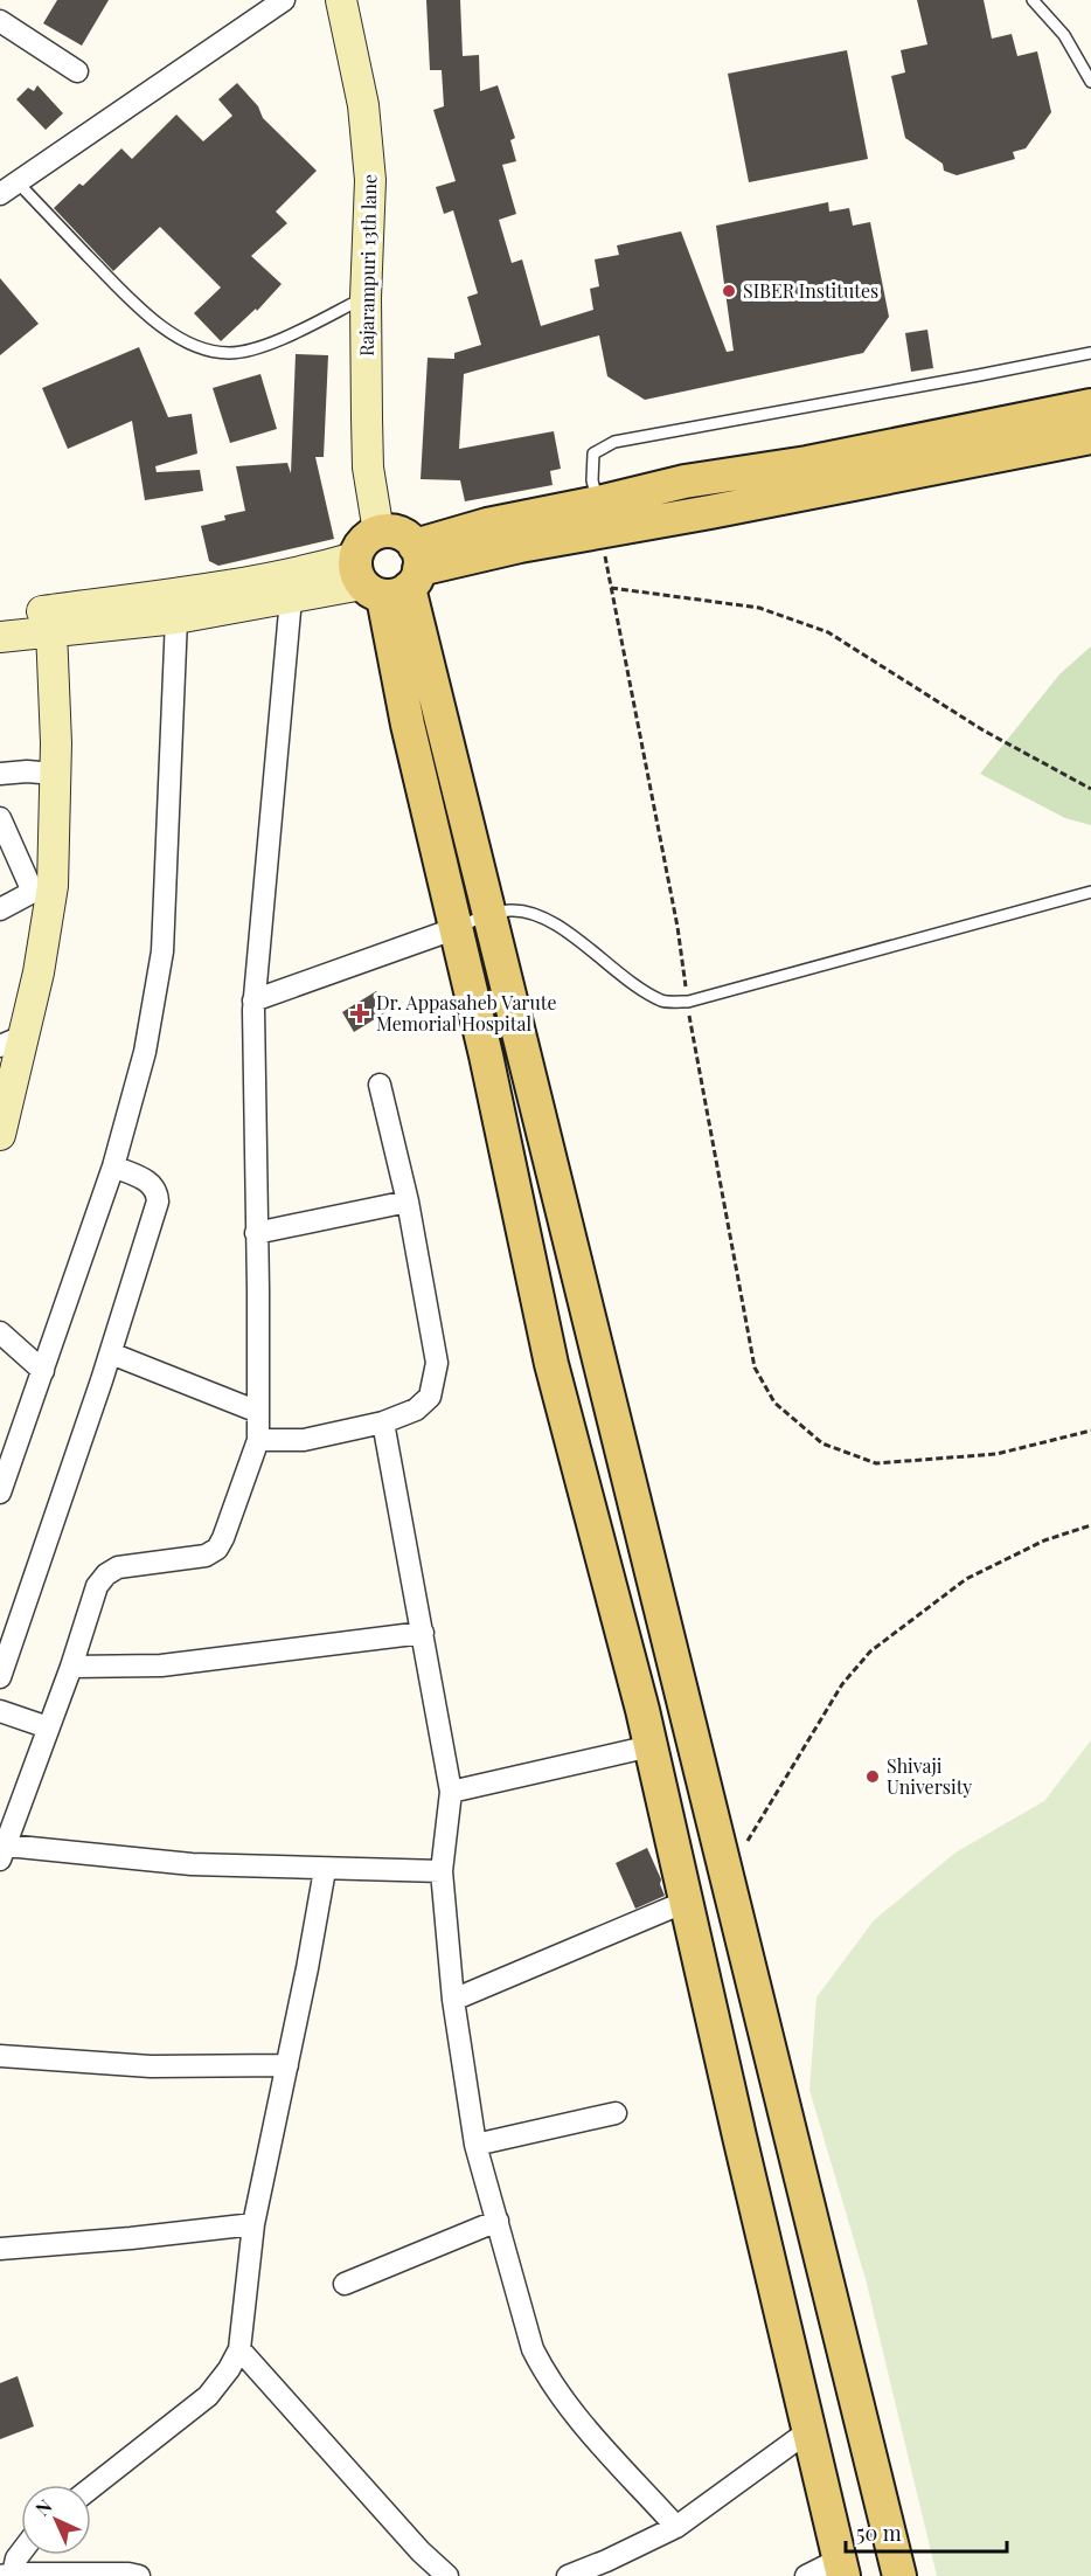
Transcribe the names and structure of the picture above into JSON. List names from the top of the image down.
{
  "streets": {
    "street": ["Rajarampuri 13th lane"]
  },
  "places": {
    "other": ["SIBER Institutes", "Shivaji University"],
    "health": ["Dr. Appasaheb Varute Memorial Hospital"]
  },
  "scale_bar": "50 m",
  "north": "top left"
}
